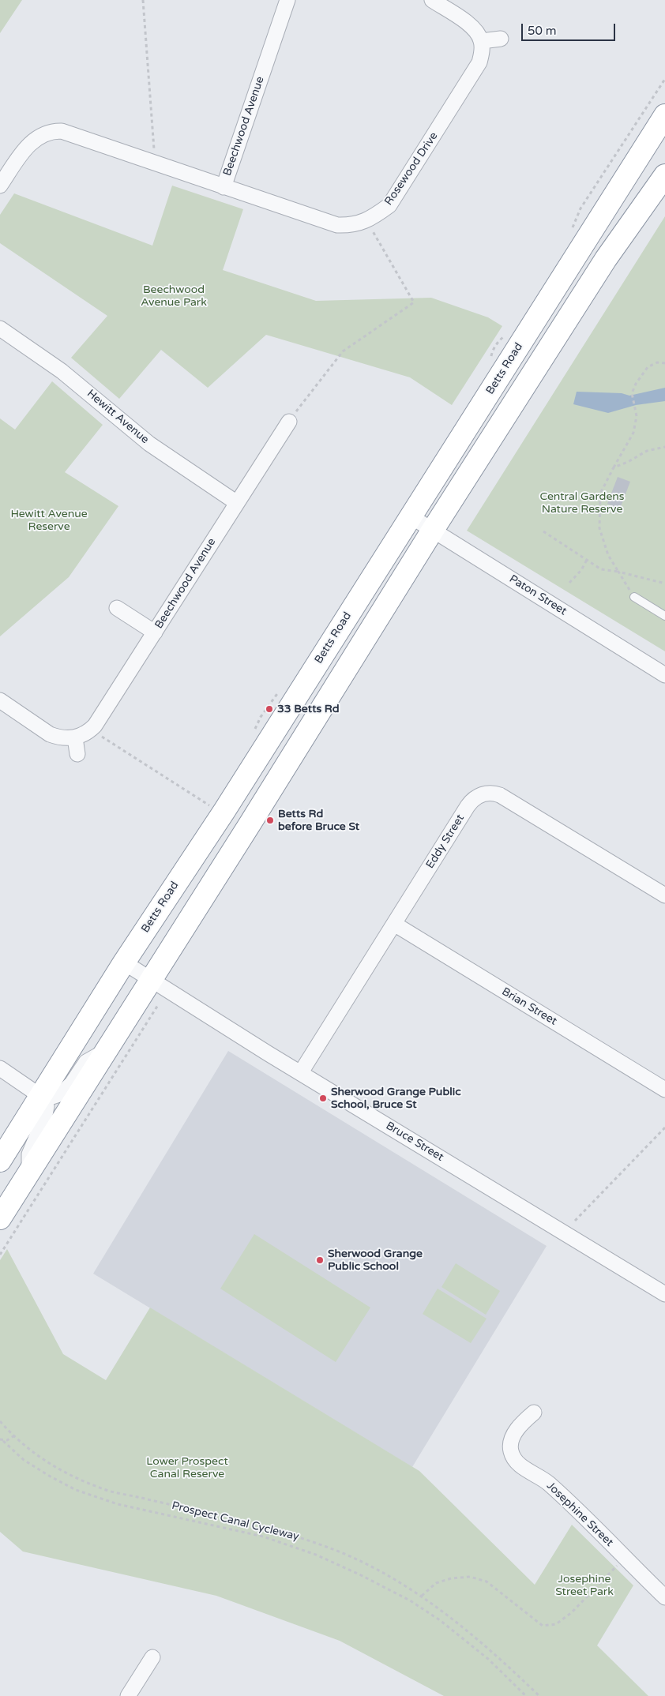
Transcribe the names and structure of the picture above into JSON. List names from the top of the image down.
{
  "streets": {
    "highway": ["Betts Road"],
    "street": [
      "Beechwood Avenue",
      "Rosewood Drive",
      "Hewitt Avenue",
      "Paton Street",
      "Eddy Street",
      "Brian Street",
      "Bruce Street",
      "Josephine Street"
    ],
    "path": ["Prospect Canal Cycleway"]
  },
  "crossings": [
    ["Beechwood Avenue", "Rosewood Drive"],
    ["Beechwood Avenue", "Hewitt Avenue"],
    ["Betts Road", "Paton Street"],
    ["Betts Road", "Bruce Street"],
    ["Eddy Street", "Brian Street"],
    ["Eddy Street", "Bruce Street"]
  ],
  "parks": [
    "Beechwood Avenue Park",
    "Central Gardens Nature Reserve",
    "Hewitt Avenue Reserve",
    "Lower Prospect Canal Reserve",
    "Josephine Street Park"
  ],
  "places": [
    "33 Betts Rd",
    "Betts Rd before Bruce St",
    "Sherwood Grange Public School, Bruce St",
    "Sherwood Grange Public School"
  ],
  "scale_bar": "50 m"
}
